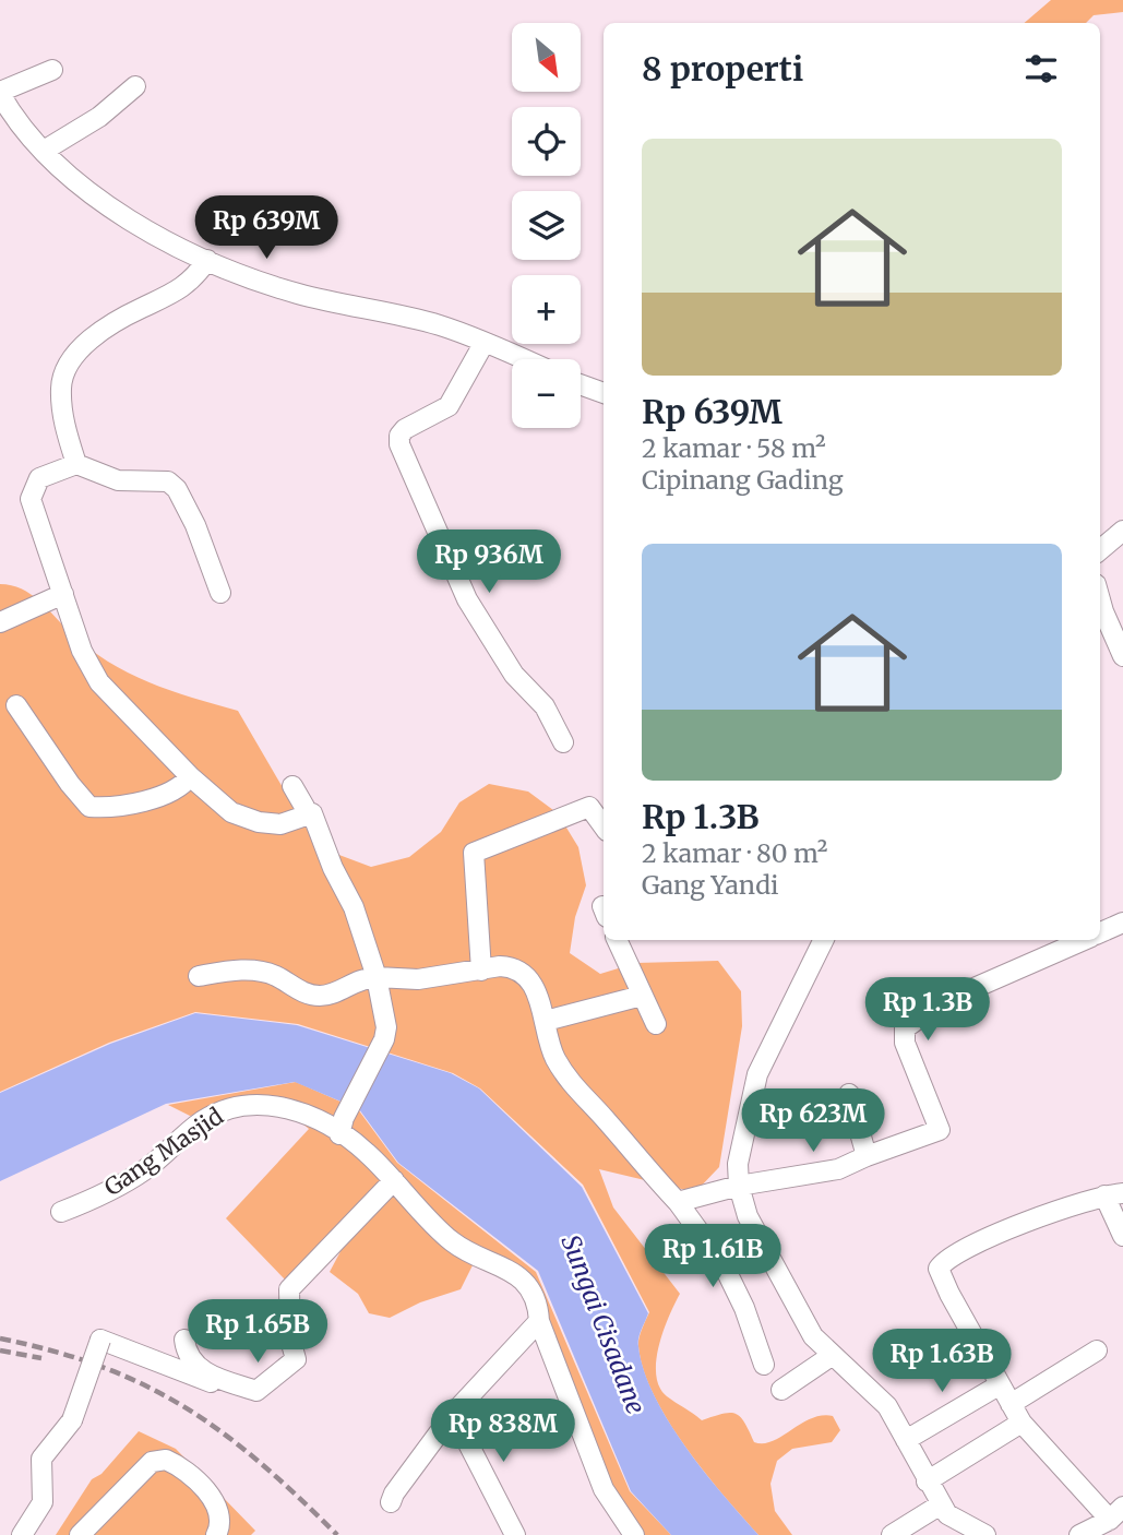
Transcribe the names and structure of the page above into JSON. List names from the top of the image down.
{
  "streets": {
    "street": ["Gang Masjid"]
  },
  "water": ["Sungai Cisadane"],
  "north": "bottom right",
  "page": {
    "map_buttons": ["+", "−"],
    "heading": "8 properti",
    "list": [
      {
        "name": "Rp 639M",
        "note": "2 kamar · 58 m² · Cipinang Gading"
      },
      {
        "name": "Rp 1.3B",
        "note": "2 kamar · 80 m² · Gang Yandi"
      }
    ],
    "price": [
      "Rp 639M",
      "Rp 936M",
      "Rp 1.3B",
      "Rp 623M",
      "Rp 1.61B",
      "Rp 1.65B",
      "Rp 1.63B",
      "Rp 838M"
    ]
  }
}
